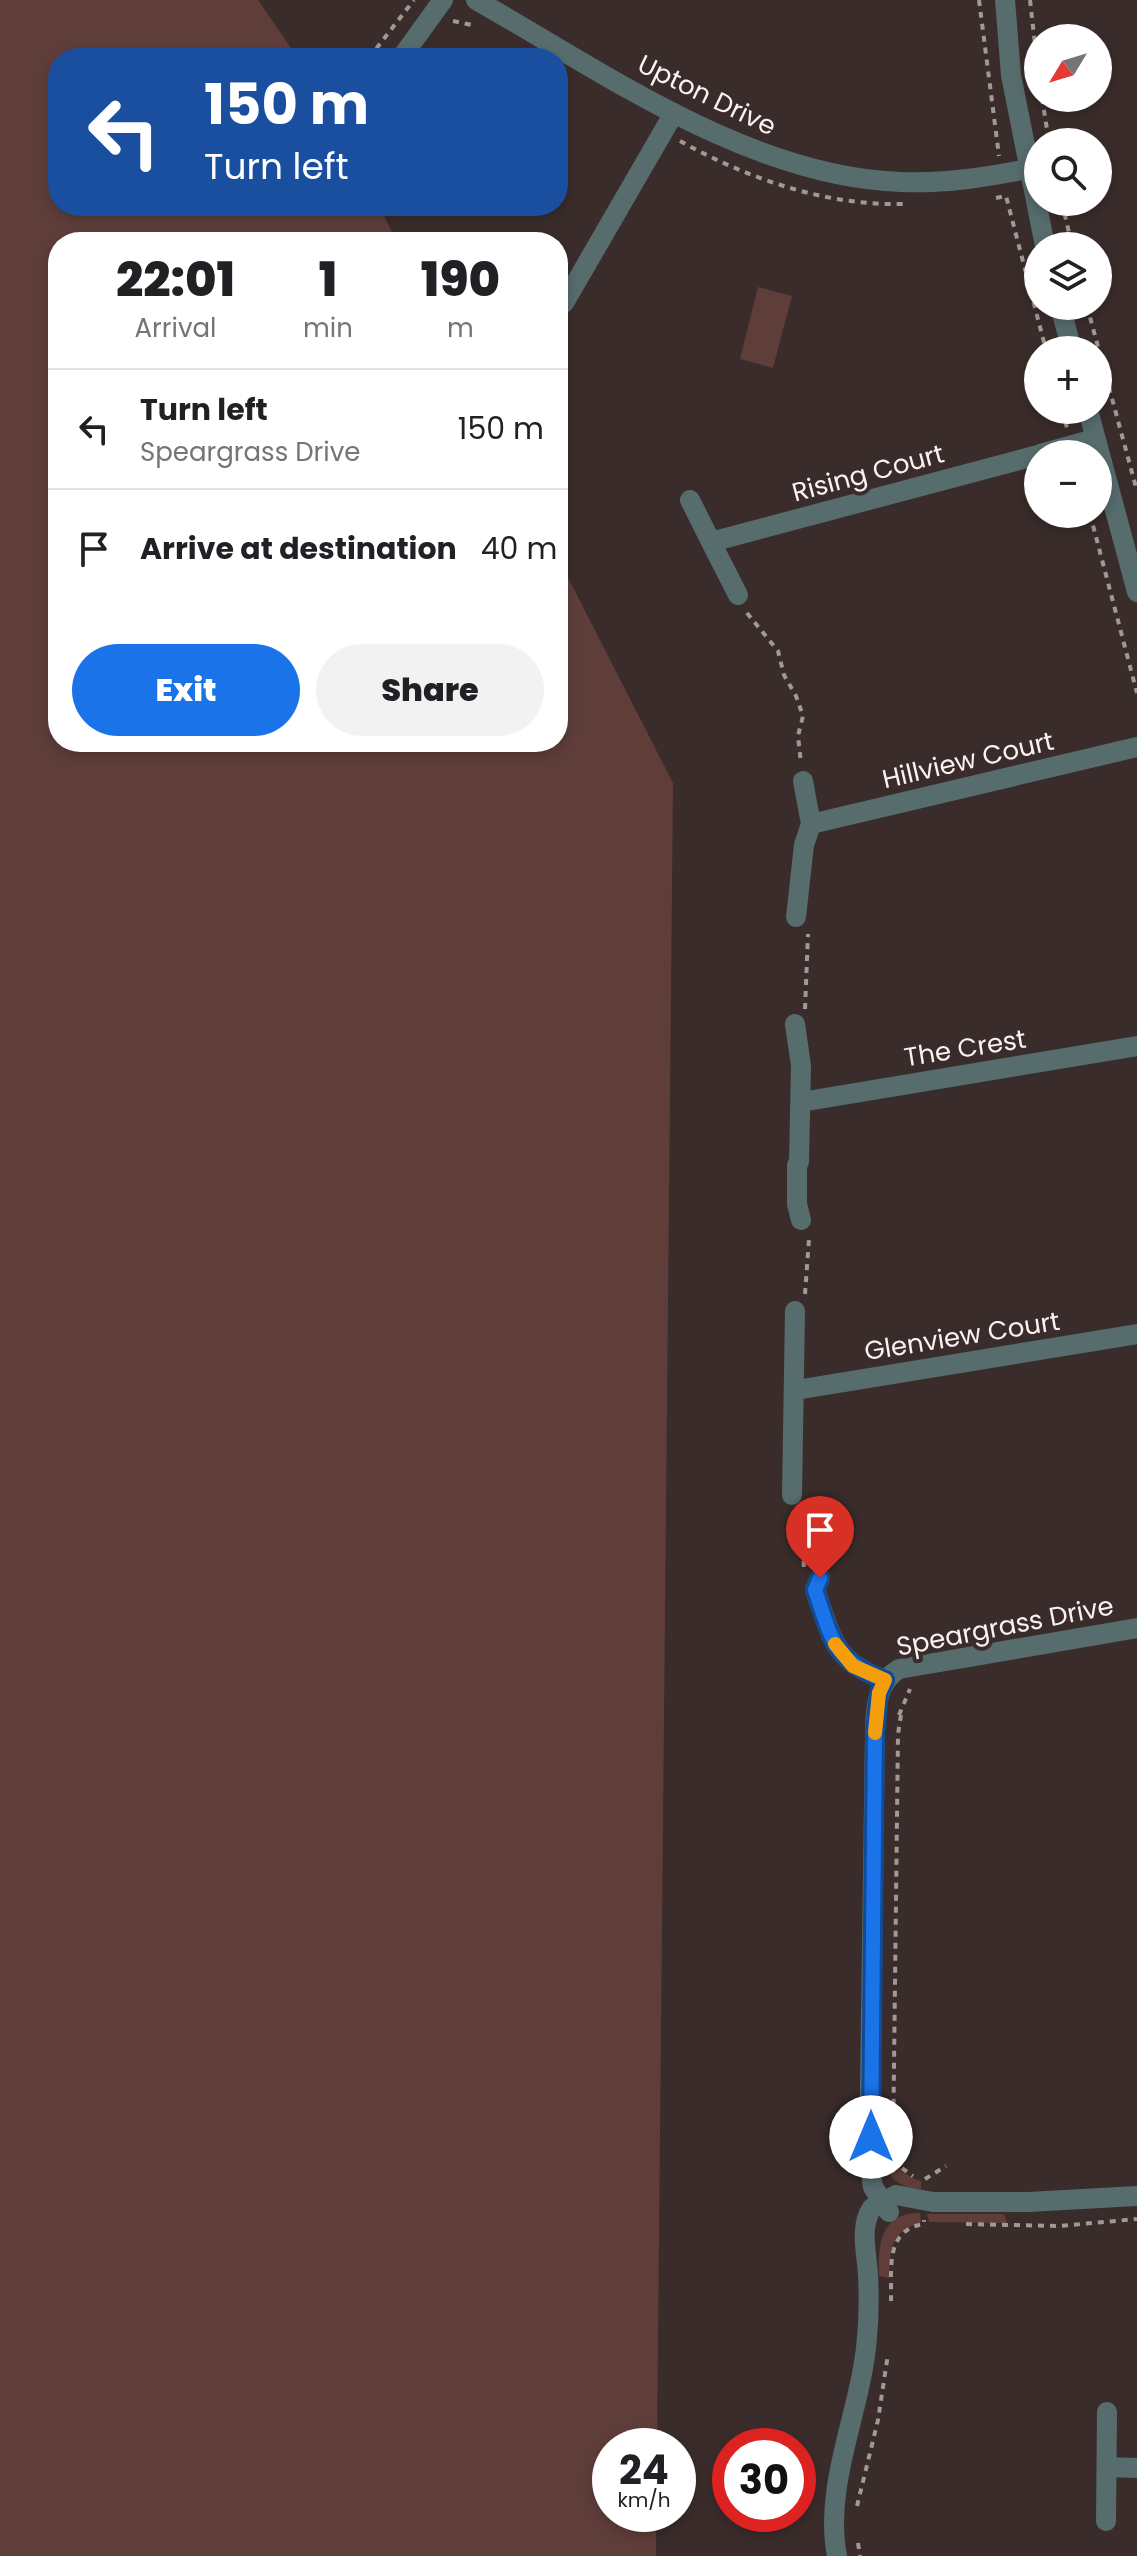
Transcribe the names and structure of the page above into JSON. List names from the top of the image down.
{
  "streets": {
    "street": [
      "Upton Drive",
      "Rising Court",
      "Hillview Court",
      "The Crest",
      "Glenview Court",
      "Speargrass Drive"
    ]
  },
  "north": "bottom left",
  "page": {
    "map_buttons": ["+", "−"],
    "turn": ["150 m", "Turn left"],
    "eta": [
      "22:01",
      "Arrival",
      "1",
      "min",
      "190",
      "m"
    ],
    "list": [
      {
        "name": "Turn left",
        "note": "Speargrass Drive",
        "value": "150 m"
      },
      {
        "name": "Arrive at destination",
        "value": "40 m"
      }
    ],
    "buttons": ["Exit", "Share"],
    "speed": "24 km/h",
    "limit": "30"
  }
}
